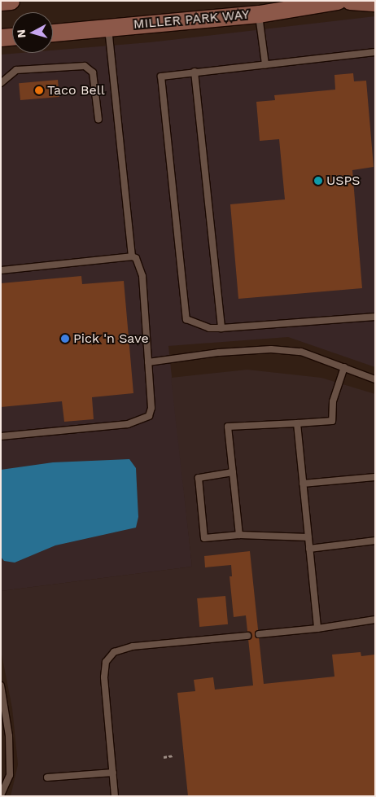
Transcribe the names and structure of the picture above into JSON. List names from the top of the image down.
{
  "streets": {
    "main road": ["MILLER PARK WAY"]
  },
  "places": ["Taco Bell", "USPS", "Pick 'n Save"],
  "north": "left"
}
